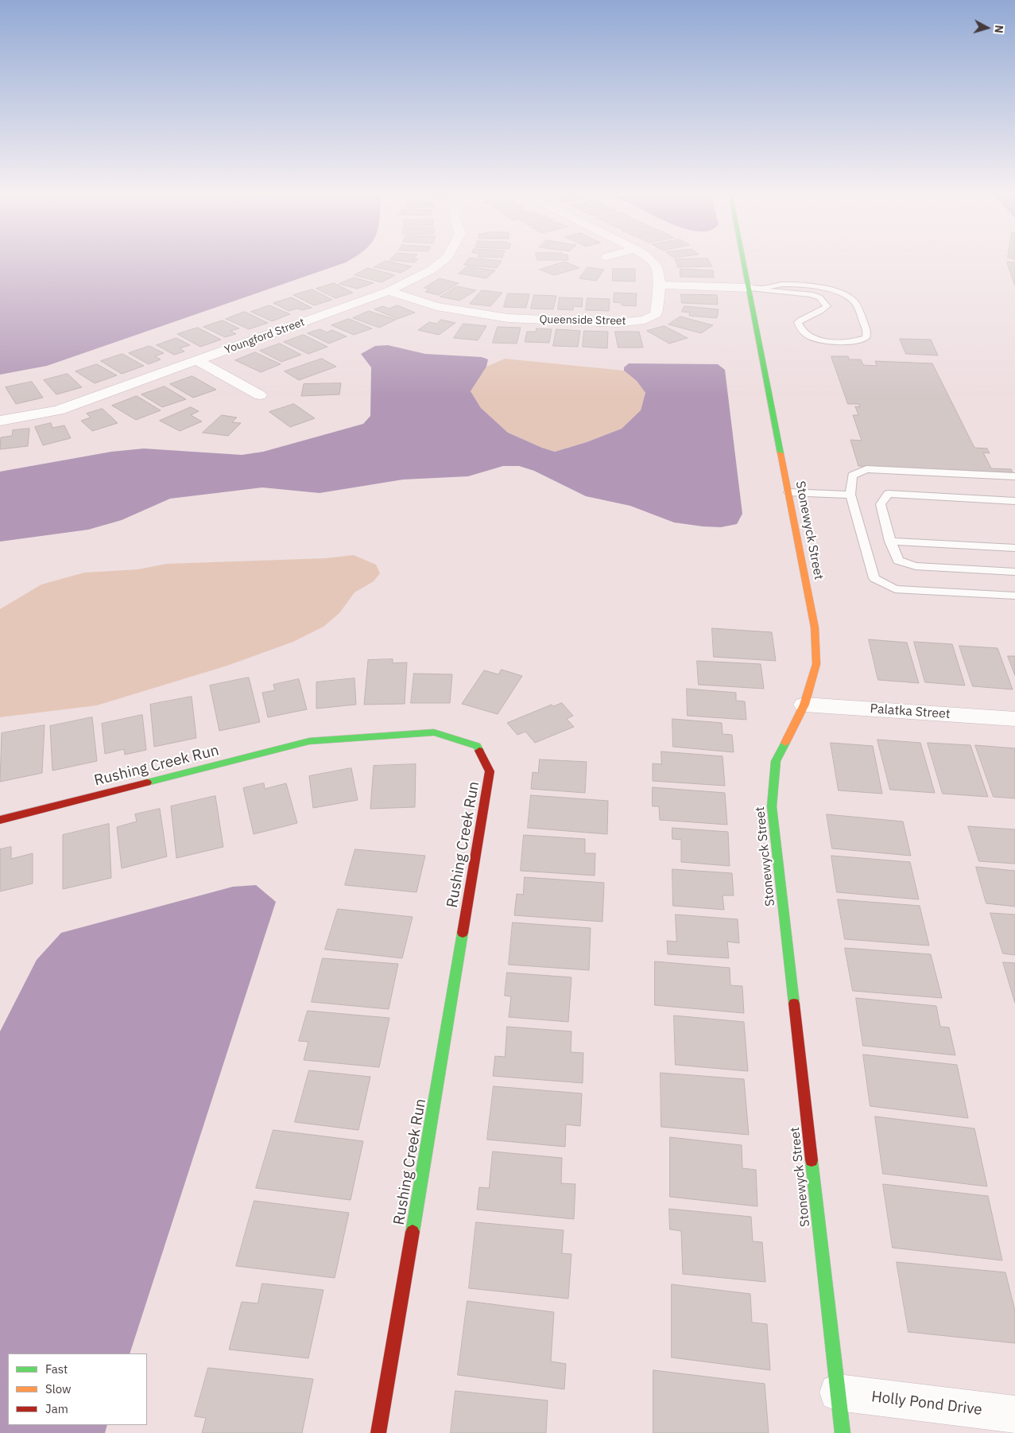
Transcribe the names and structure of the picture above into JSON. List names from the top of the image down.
{
  "streets": {
    "street": [
      "Queenside Street",
      "Youngford Street",
      "Stonewyck Street",
      "Palatka Street",
      "Rushing Creek Run",
      "Holly Pond Drive"
    ]
  },
  "crossings": [
    ["Queenside Street", "Youngford Street"],
    ["Stonewyck Street", "Palatka Street"],
    ["Stonewyck Street", "Holly Pond Drive"]
  ],
  "legend": ["Fast", "Slow", "Jam"],
  "north": "right"
}
